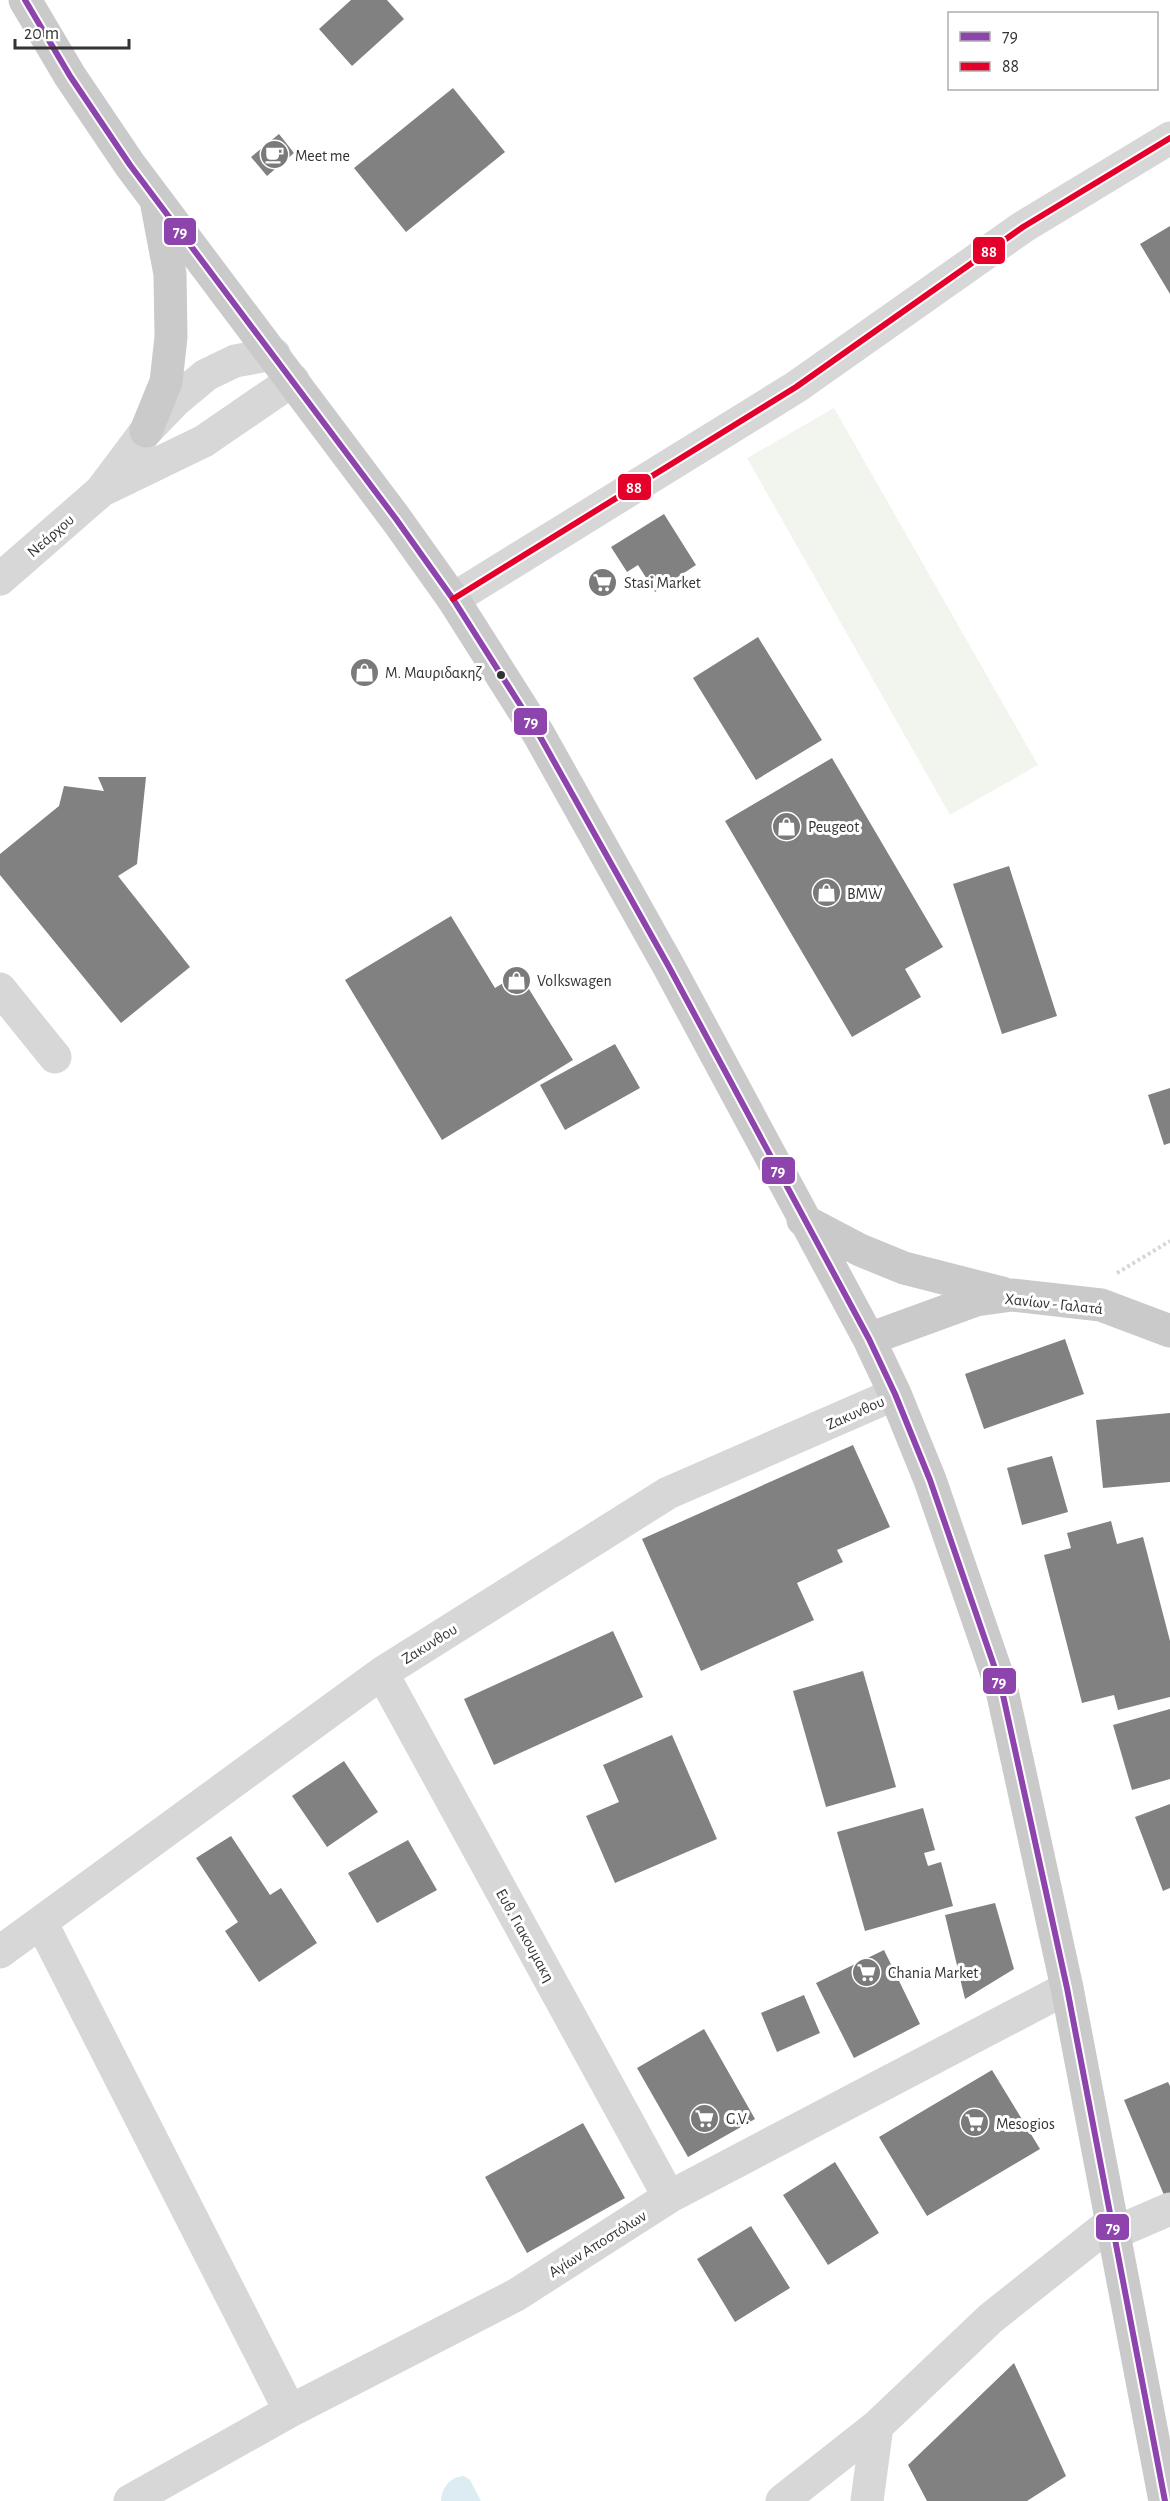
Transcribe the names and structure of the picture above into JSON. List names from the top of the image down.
{
  "streets": {
    "main road": ["Χανίων - Γαλατά"],
    "street": [
      "Νεάρχου",
      "Ζακυνθου",
      "Ευθ. Γιακουμακη",
      "Αγίων Αποστόλων"
    ]
  },
  "crossings": [
    ["Ζακυνθου", "Ευθ. Γιακουμακη"],
    ["Ευθ. Γιακουμακη", "Αγίων Αποστόλων"]
  ],
  "places": {
    "cafe": ["Meet me"],
    "supermarket": [
      "Stasi Market",
      "Chania Market",
      "G.V.",
      "Mesogios"
    ],
    "shop": [
      "Μ. Μαυριδακηζ",
      "Peugeot",
      "BMW",
      "Volkswagen"
    ]
  },
  "lines": ["transit line 79", "transit line 88"],
  "legend": ["79", "88"],
  "scale_bar": "20 m"
}
